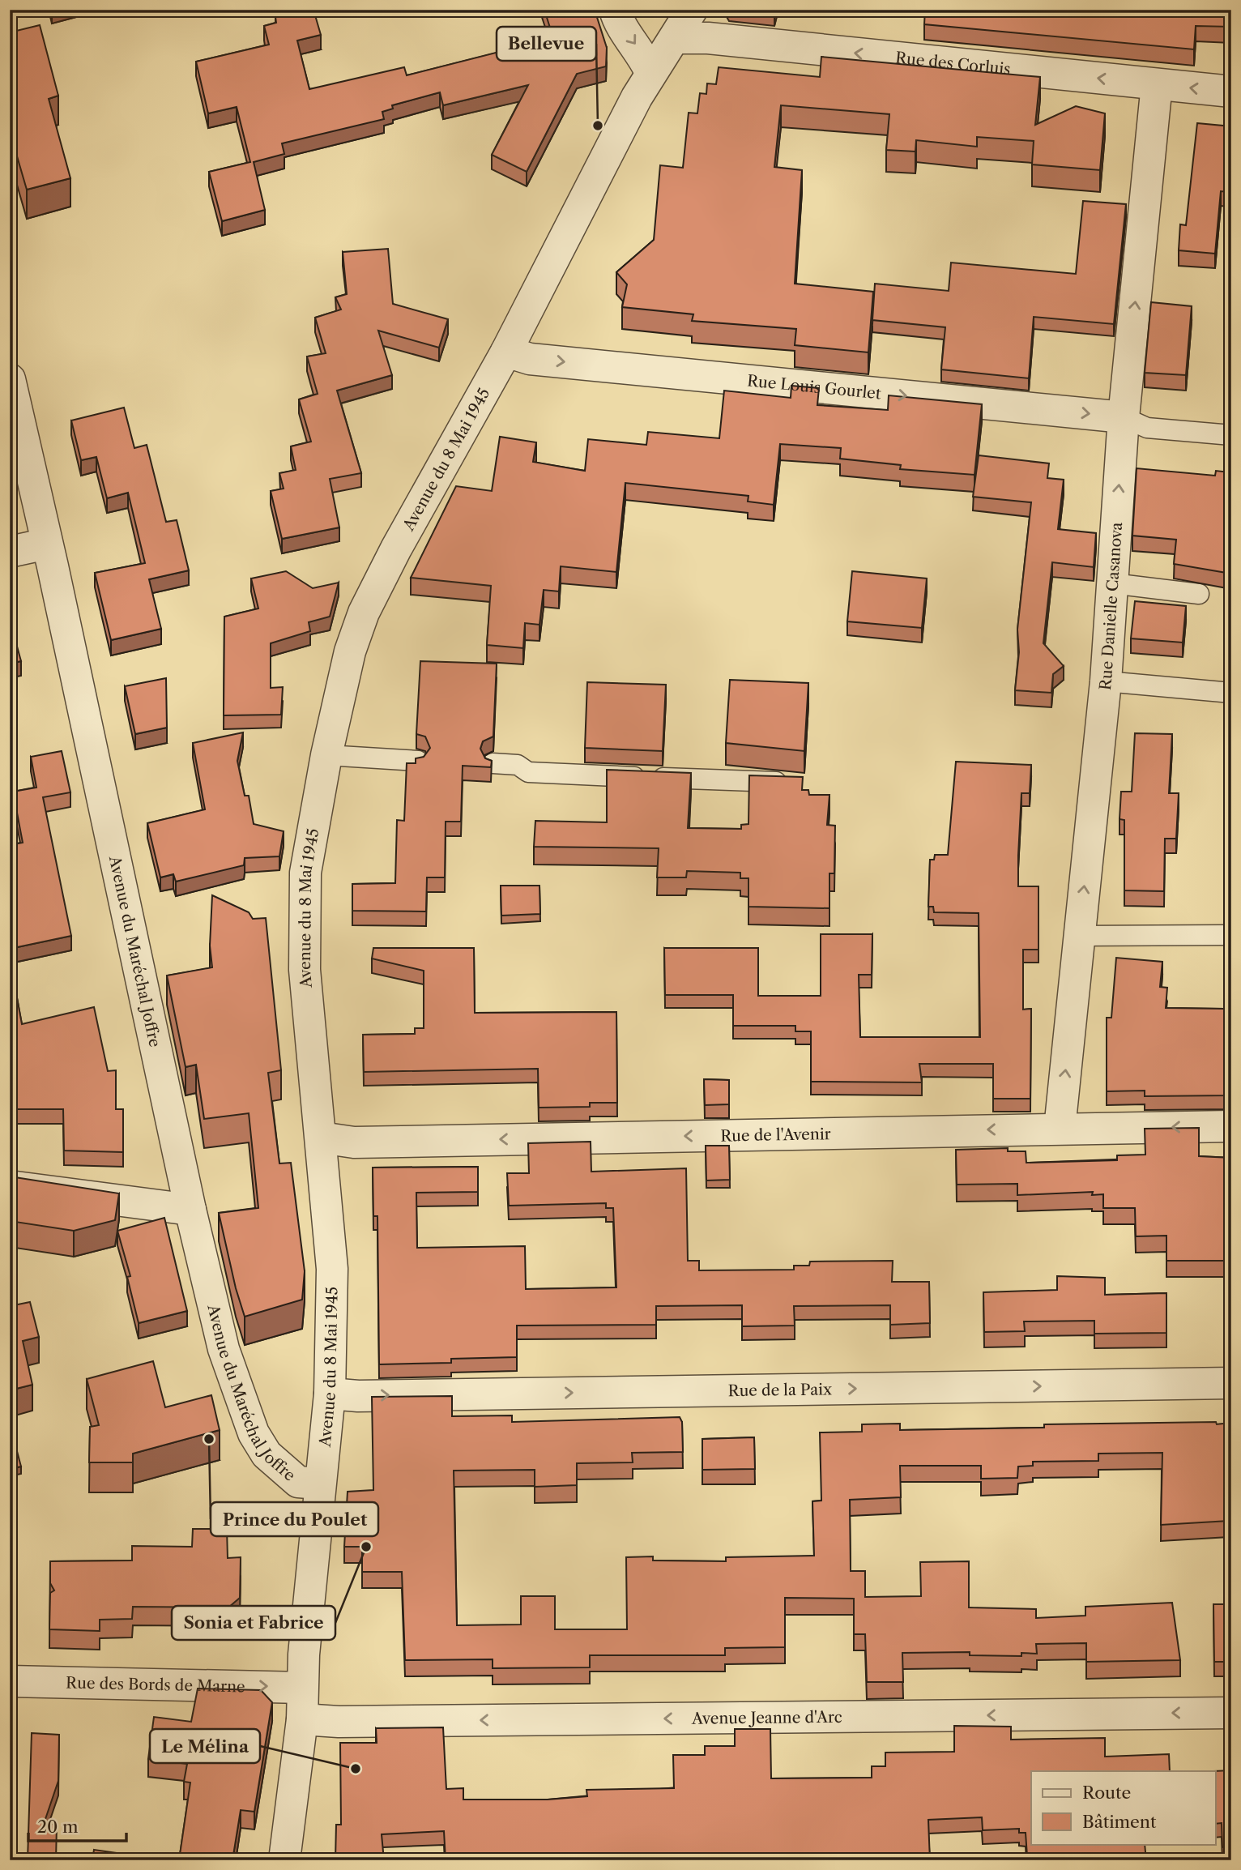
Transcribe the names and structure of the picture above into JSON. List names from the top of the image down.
{
  "streets": {
    "street": [
      "Rue des Corluis",
      "Rue Louis Gourlet",
      "Avenue du 8 Mai 1945",
      "Rue Danielle Casanova",
      "Avenue du Maréchal Joffre",
      "Rue de l'Avenir",
      "Rue de la Paix",
      "Rue des Bords de Marne",
      "Avenue Jeanne d'Arc"
    ]
  },
  "crossings": [
    ["Rue des Corluis", "Avenue du 8 Mai 1945"],
    ["Rue des Corluis", "Rue Danielle Casanova"],
    ["Rue Louis Gourlet", "Avenue du 8 Mai 1945"],
    ["Rue Louis Gourlet", "Rue Danielle Casanova"],
    ["Avenue du 8 Mai 1945", "Avenue du Maréchal Joffre"],
    ["Avenue du 8 Mai 1945", "Rue de l'Avenir"],
    ["Avenue du 8 Mai 1945", "Rue de la Paix"],
    ["Avenue du 8 Mai 1945", "Rue des Bords de Marne"],
    ["Avenue du 8 Mai 1945", "Avenue Jeanne d'Arc"],
    ["Rue Danielle Casanova", "Rue de l'Avenir"]
  ],
  "one_way": [
    "Rue des Corluis",
    "Rue Louis Gourlet",
    "Rue Danielle Casanova",
    "Rue de l'Avenir",
    "Rue de la Paix",
    "Rue des Bords de Marne",
    "Avenue Jeanne d'Arc"
  ],
  "places": [
    "Bellevue",
    "Prince du Poulet",
    "Sonia et Fabrice",
    "Le Mélina"
  ],
  "legend": ["Route", "Bâtiment"],
  "scale_bar": "20 m"
}
